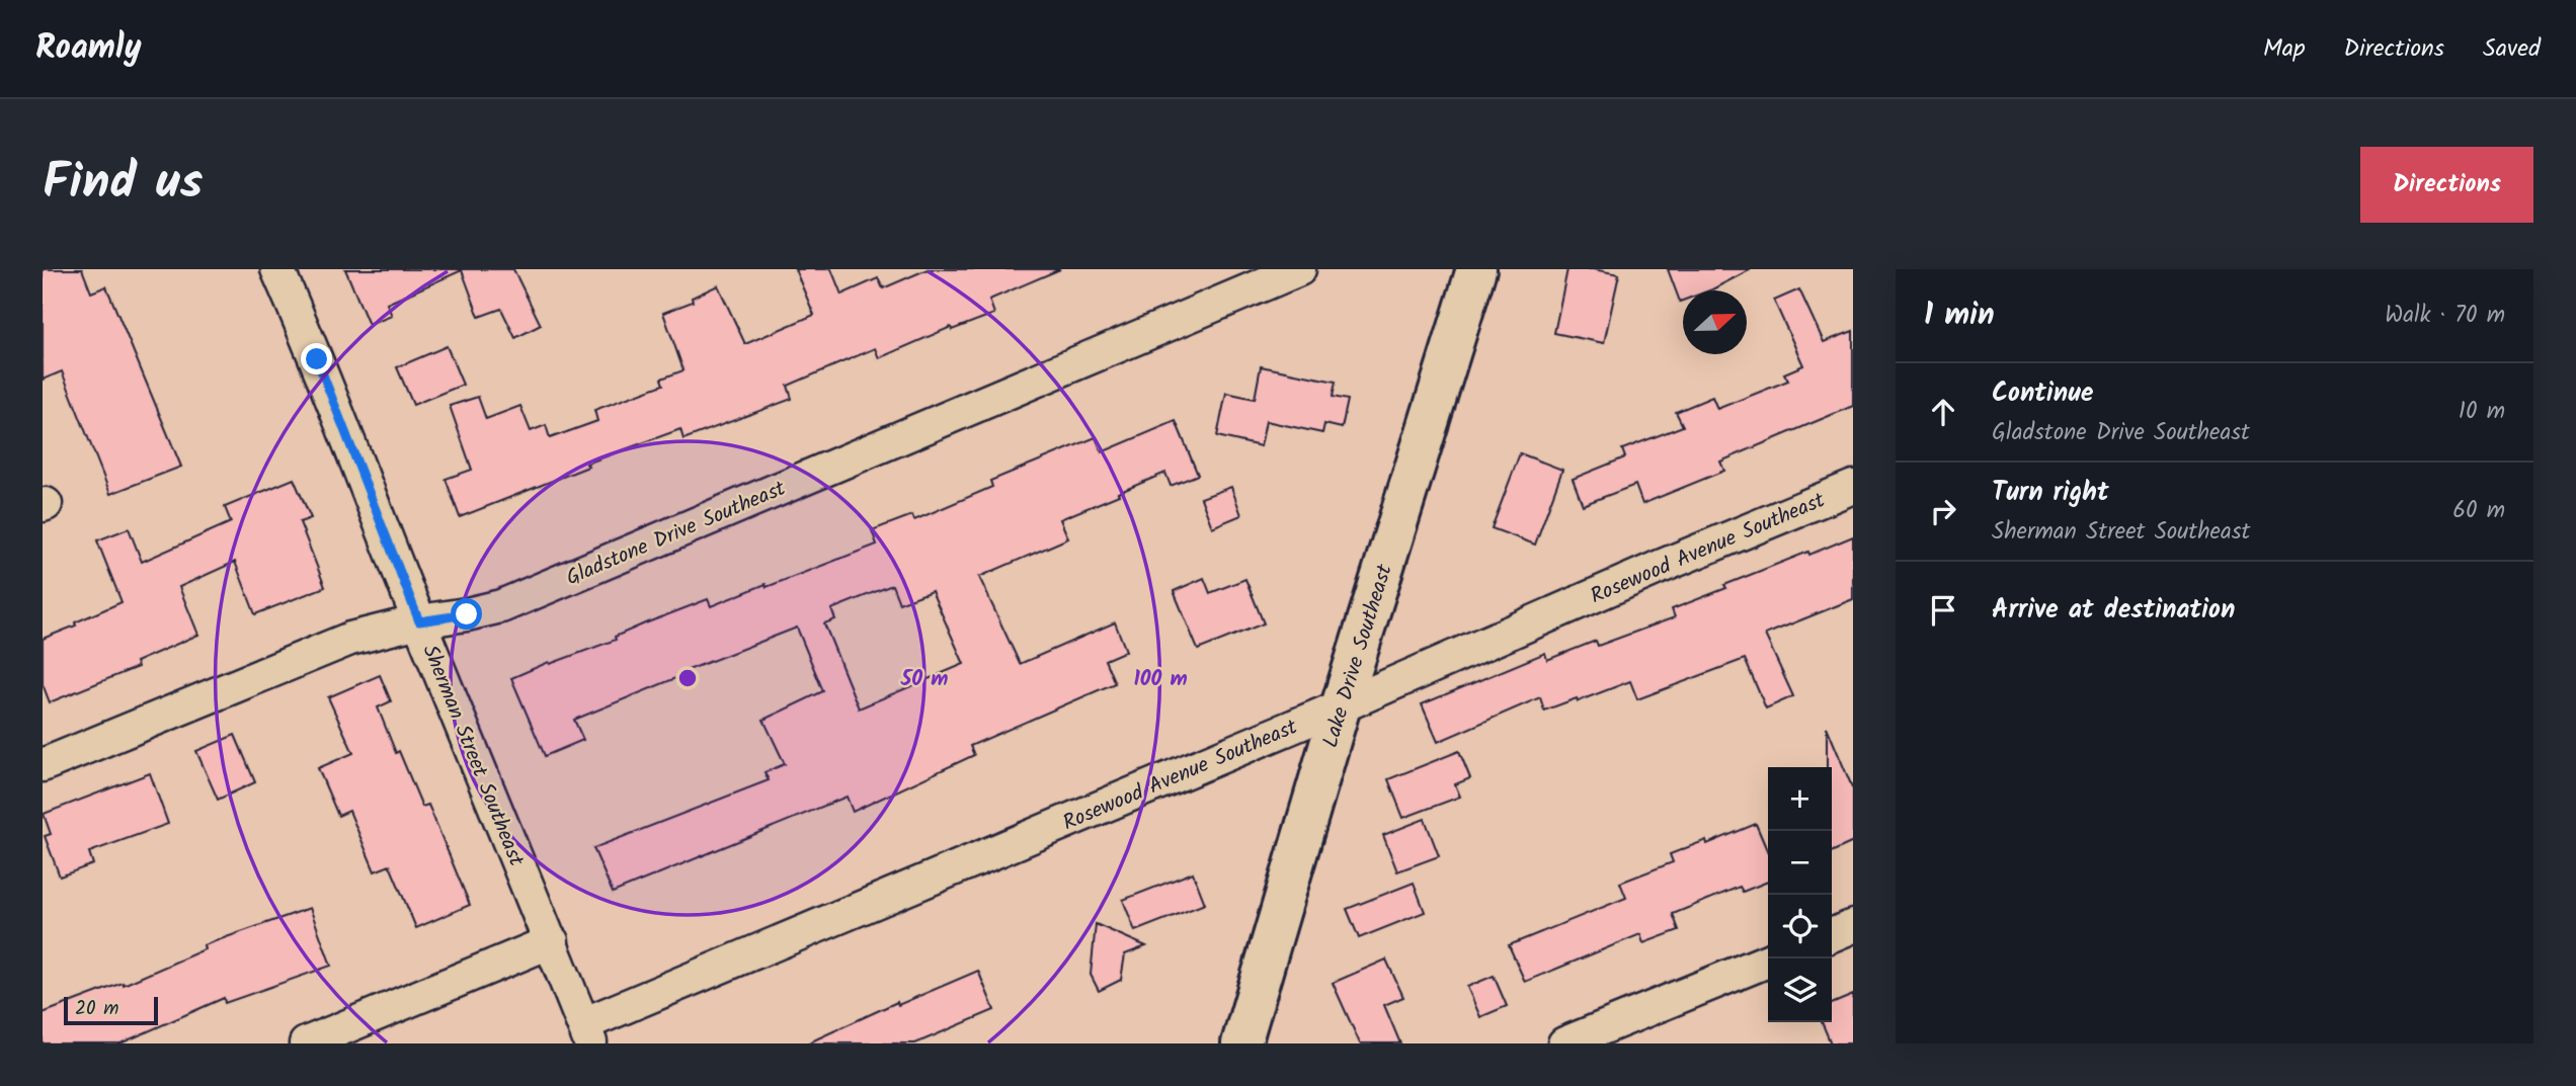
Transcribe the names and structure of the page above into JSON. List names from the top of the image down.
{
  "streets": {
    "main road": ["Lake Drive Southeast"],
    "street": ["Gladstone Drive Southeast", "Rosewood Avenue Southeast", "Sherman Street Southeast"]
  },
  "crossings": [
    ["Gladstone Drive Southeast", "Sherman Street Southeast"],
    ["Rosewood Avenue Southeast", "Lake Drive Southeast"],
    ["Rosewood Avenue Southeast", "Sherman Street Southeast"]
  ],
  "scale_bar": "20 m",
  "north": "right",
  "page": {
    "header": "Roamly",
    "nav": ["Map", "Directions", "Saved"],
    "title": "Find us",
    "buttons": "Directions",
    "heading": ["1 min", "Walk · 70 m"],
    "list": [
      ["Continue", "Gladstone Drive Southeast", "10 m"],
      ["Turn right", "Sherman Street Southeast", "60 m"],
      "Arrive at destination"
    ],
    "map_buttons": ["+", "−"],
    "scale": "20 m"
  },
  "rings": ["50 m", "100 m"]
}
